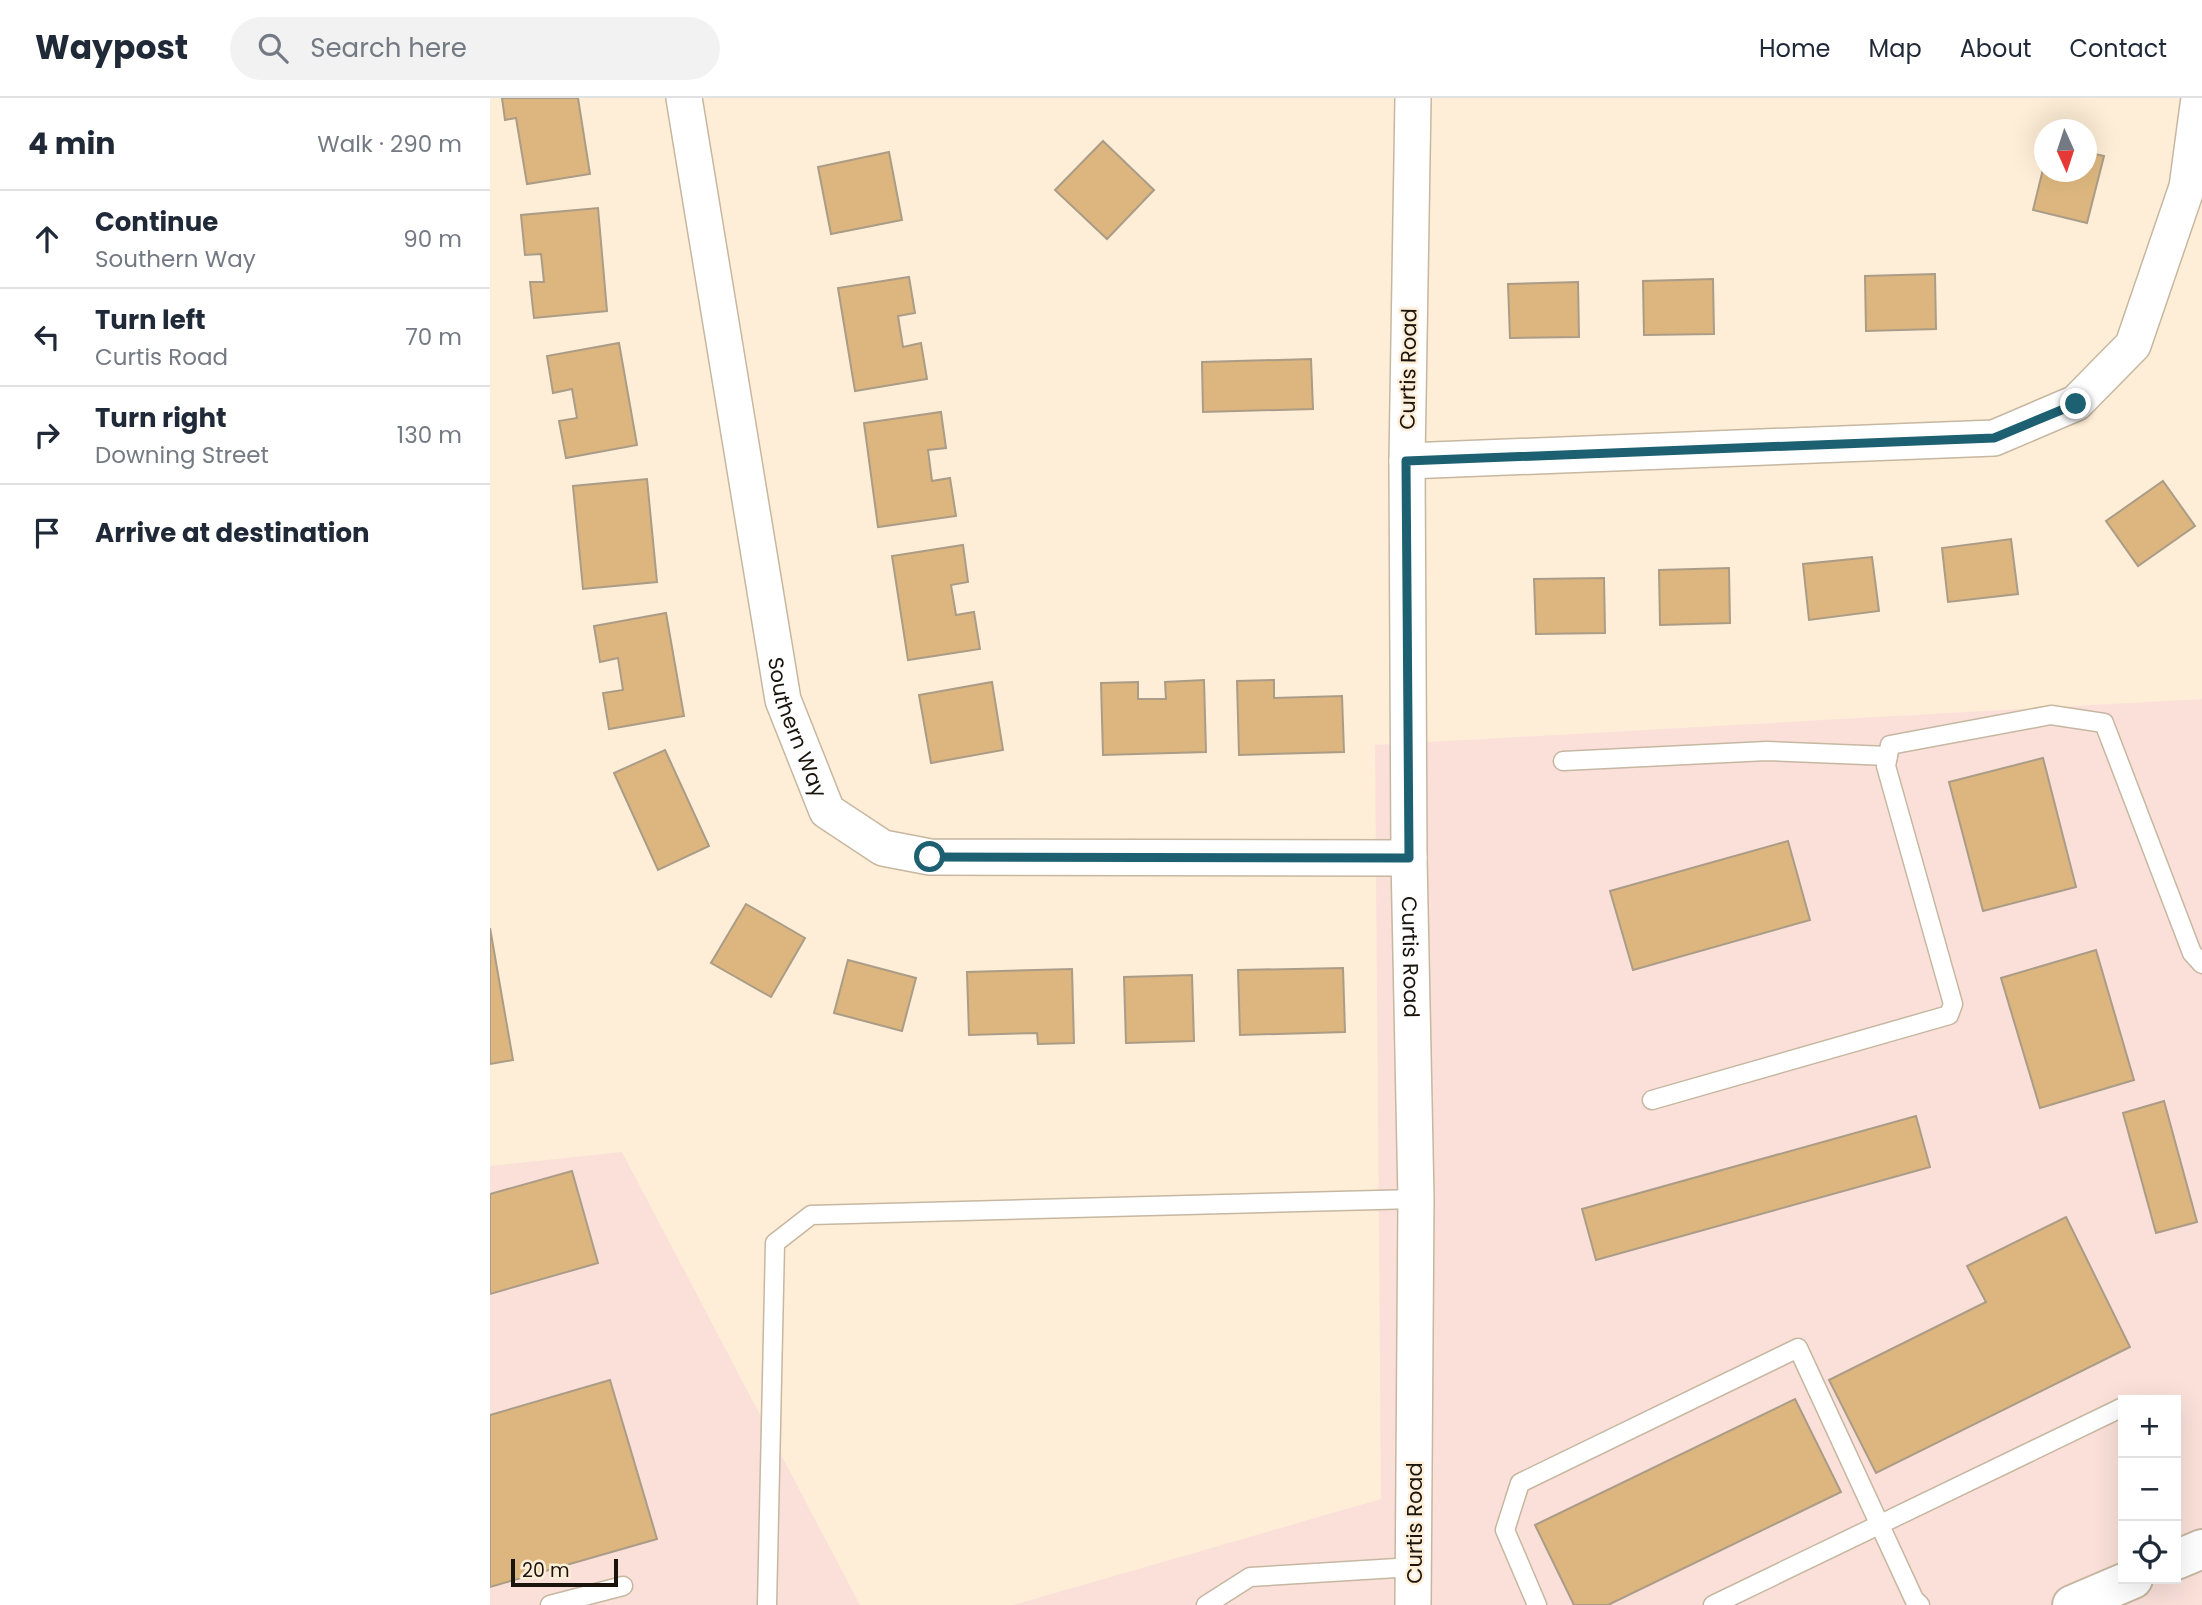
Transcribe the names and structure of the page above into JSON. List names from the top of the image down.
{
  "streets": {
    "street": ["Curtis Road", "Southern Way"]
  },
  "crossings": [
    ["Curtis Road", "Southern Way"]
  ],
  "scale_bar": "20 m",
  "north": "bottom",
  "page": {
    "header": "Waypost",
    "search": "Search here",
    "nav": [
      "Home",
      "Map",
      "About",
      "Contact"
    ],
    "heading": ["4 min", "Walk · 290 m"],
    "list": [
      ["Continue", "Southern Way", "90 m"],
      ["Turn left", "Curtis Road", "70 m"],
      ["Turn right", "Downing Street", "130 m"],
      "Arrive at destination"
    ],
    "map_buttons": ["+", "−"],
    "scale": "20 m"
  }
}
